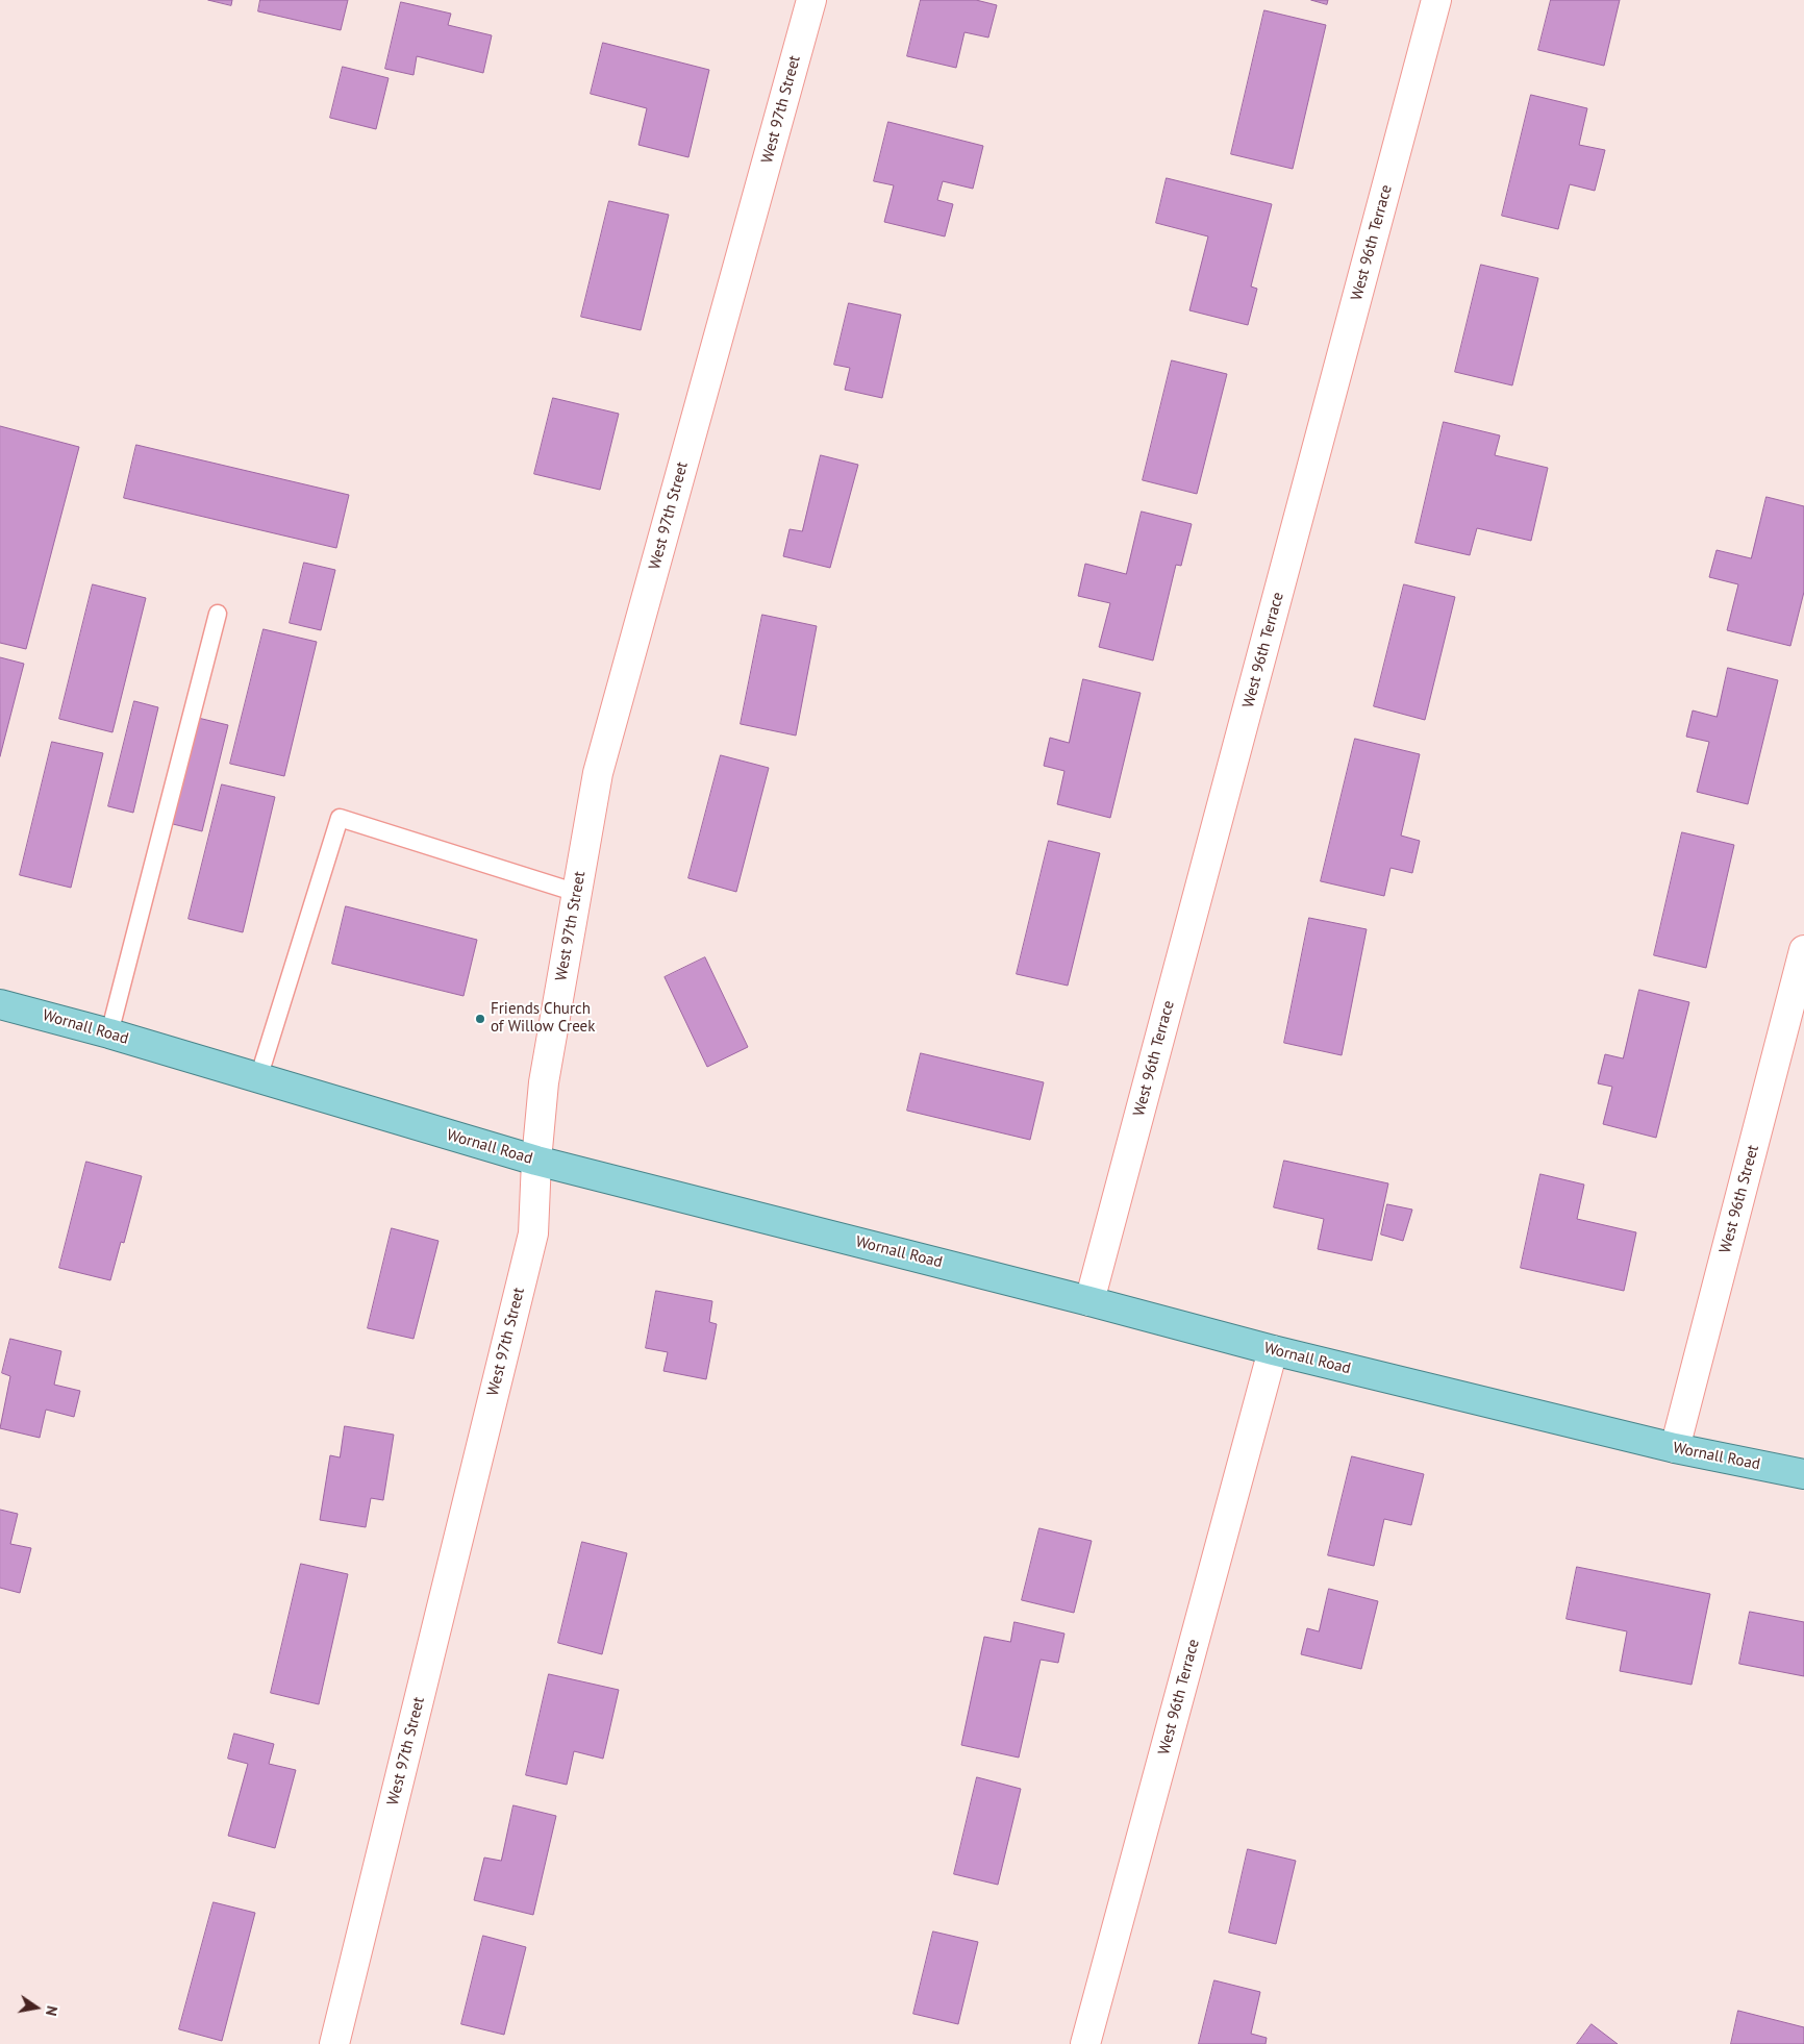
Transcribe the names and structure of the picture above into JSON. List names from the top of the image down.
{
  "streets": {
    "main road": ["Wornall Road"],
    "street": ["West 97th Street", "West 96th Terrace", "West 96th Street"]
  },
  "crossings": [
    ["West 97th Street", "Wornall Road"],
    ["West 96th Terrace", "Wornall Road"],
    ["Wornall Road", "West 96th Street"]
  ],
  "places": ["Friends Church of Willow Creek"],
  "north": "right"
}
